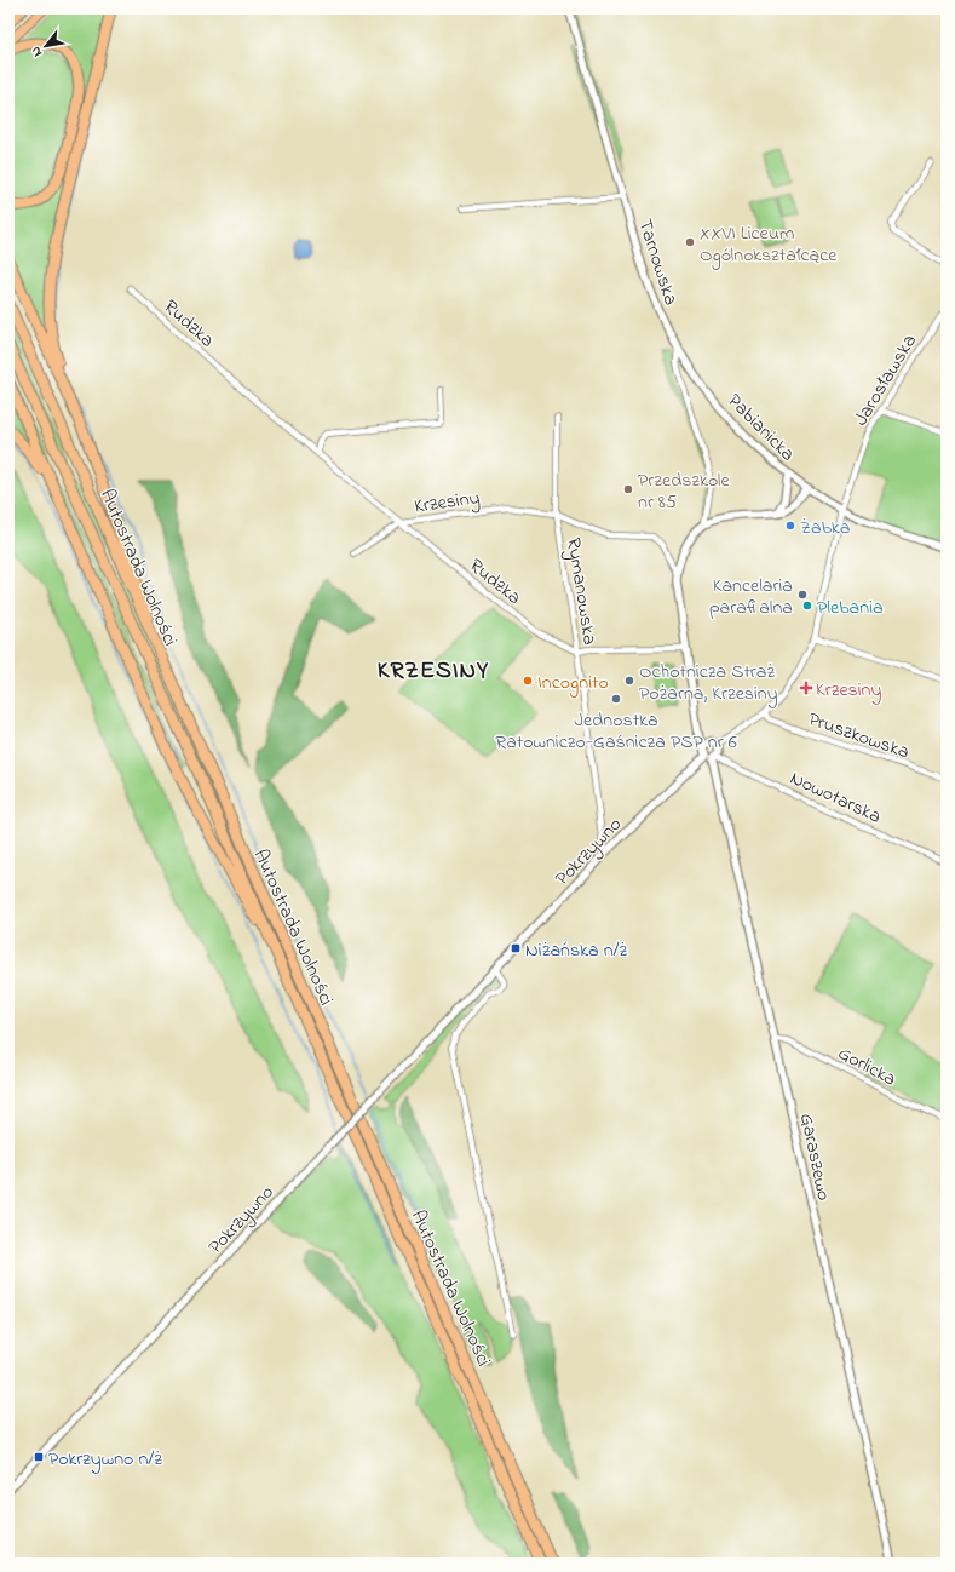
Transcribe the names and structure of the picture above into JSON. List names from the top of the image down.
{
  "streets": {
    "highway": ["Autostrada Wolności"],
    "street": [
      "Tarnowska",
      "Rudzka",
      "Jarosławska",
      "Pabianicka",
      "Krzesiny",
      "Rymanowska",
      "Pruszkowska",
      "Nowotarska",
      "Pokrzywno",
      "Gorlicka",
      "Garaszewo"
    ]
  },
  "crossings": [
    ["Tarnowska", "Pabianicka"],
    ["Rudzka", "Krzesiny"],
    ["Rudzka", "Rymanowska"],
    ["Jarosławska", "Pabianicka"],
    ["Jarosławska", "Pruszkowska"],
    ["Jarosławska", "Nowotarska"],
    ["Jarosławska", "Pokrzywno"],
    ["Jarosławska", "Garaszewo"],
    ["Krzesiny", "Rymanowska"],
    ["Rymanowska", "Pokrzywno"],
    ["Nowotarska", "Pokrzywno"],
    ["Nowotarska", "Garaszewo"],
    ["Pokrzywno", "Garaszewo"],
    ["Gorlicka", "Garaszewo"]
  ],
  "districts": ["KRZESINY"],
  "places": {
    "other": [
      "XXVI Liceum Ogólnokształcące",
      "Przedszkole nr 85",
      "Żabka",
      "Kancelaria parafialna",
      "Plebania",
      "Incognito",
      "Ochotnicza Straż Pożarna, Krzesiny",
      "Jednostka Ratowniczo-Gaśnicza PSP nr 6"
    ],
    "health": ["Krzesiny"],
    "transit": ["Niżańska n/ż", "Pokrzywno n/ż"]
  },
  "north": "bottom left"
}
